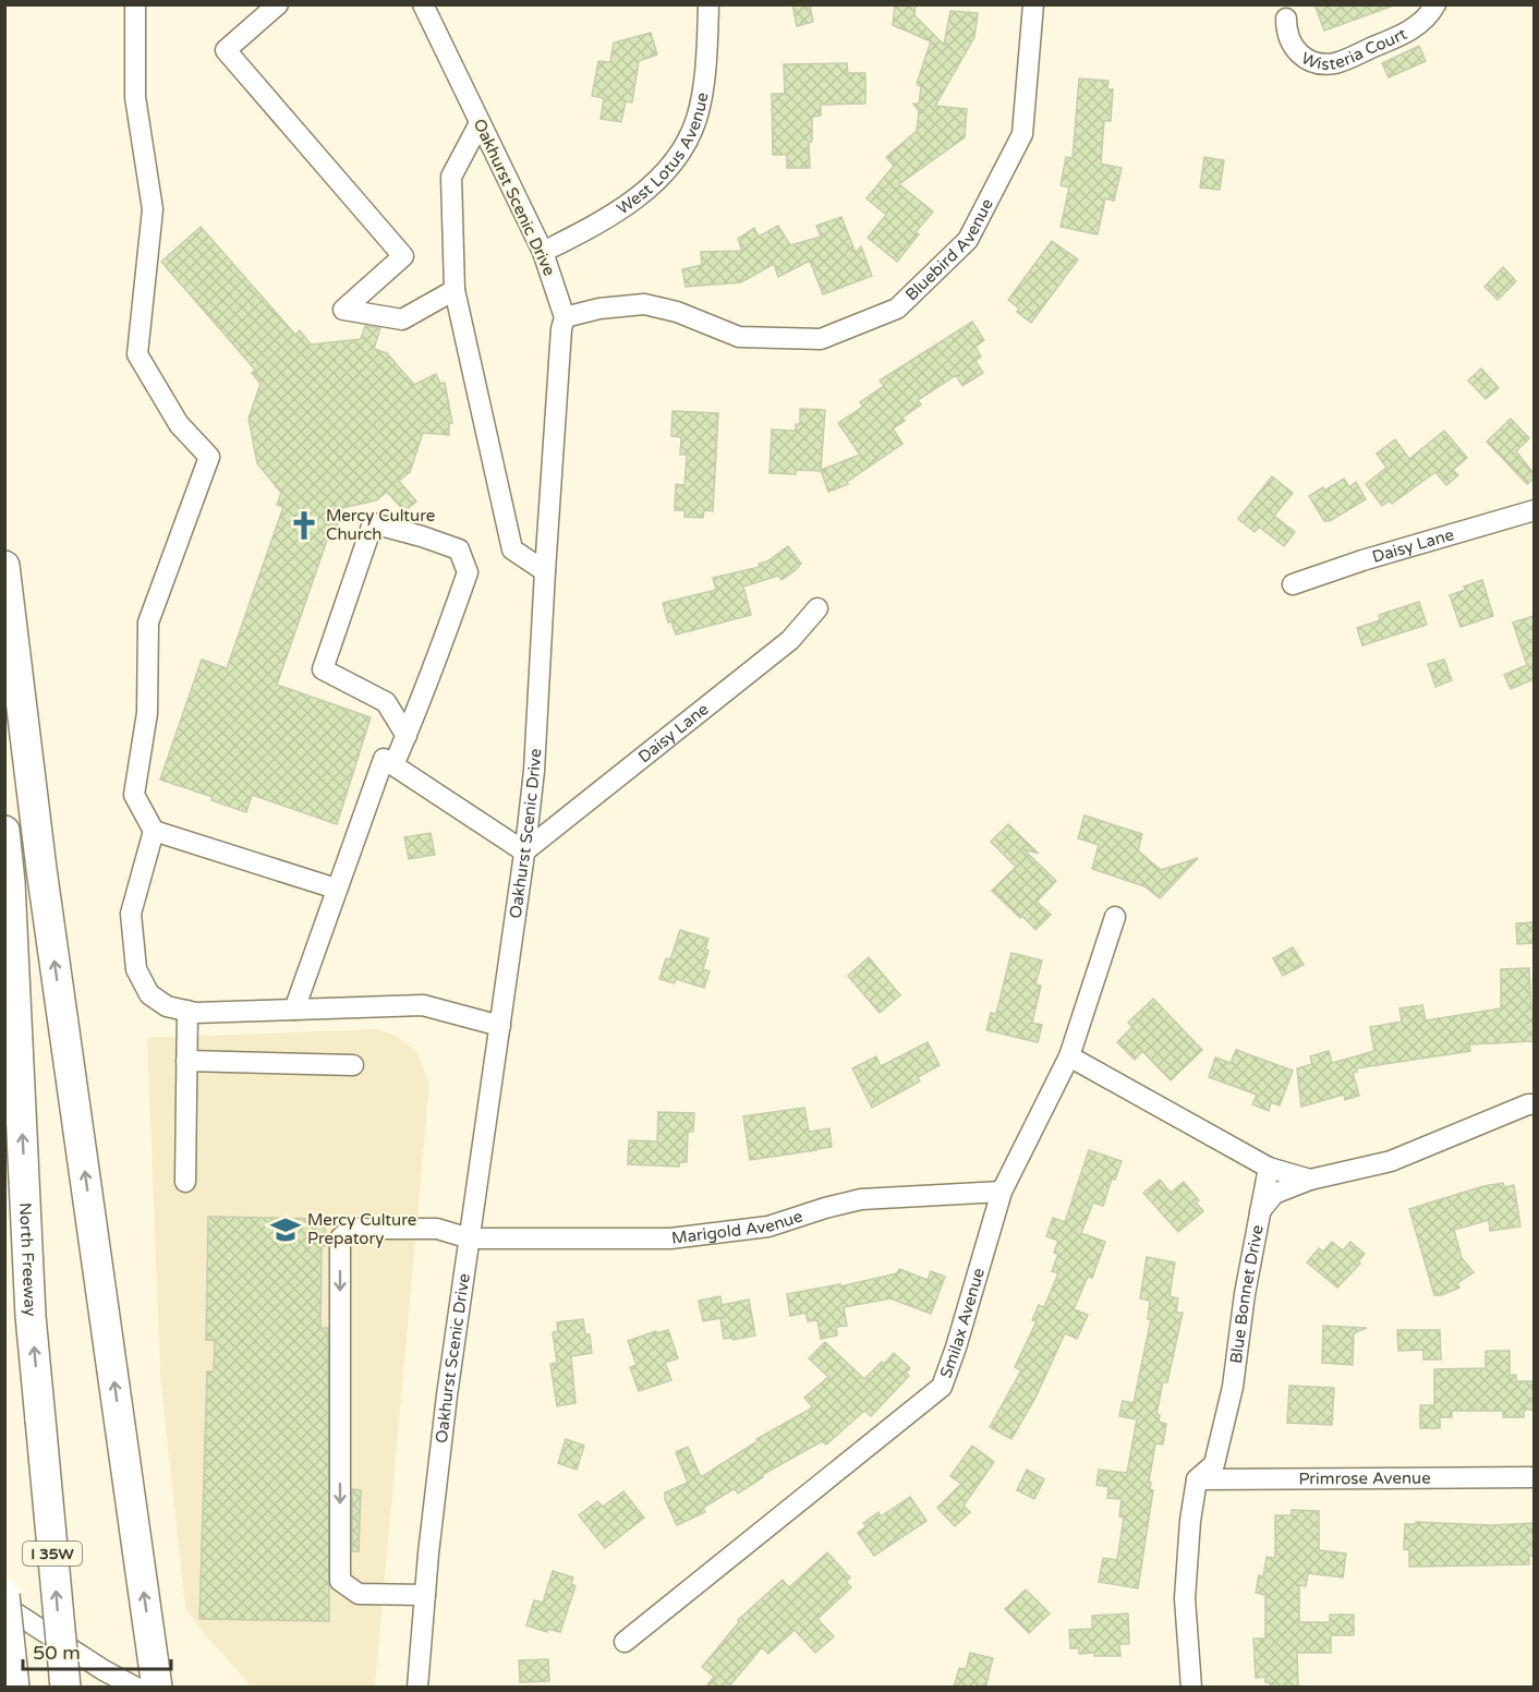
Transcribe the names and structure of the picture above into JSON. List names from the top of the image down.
{
  "streets": {
    "highway": ["North Freeway", "I 35W"],
    "street": [
      "Wisteria Court",
      "West Lotus Avenue",
      "Oakhurst Scenic Drive",
      "Bluebird Avenue",
      "Daisy Lane",
      "Marigold Avenue",
      "Blue Bonnet Drive",
      "Smilax Avenue",
      "Primrose Avenue"
    ]
  },
  "crossings": [
    ["West Lotus Avenue", "Oakhurst Scenic Drive"],
    ["Oakhurst Scenic Drive", "Bluebird Avenue"],
    ["Oakhurst Scenic Drive", "Daisy Lane"],
    ["Oakhurst Scenic Drive", "Marigold Avenue"],
    ["Marigold Avenue", "Smilax Avenue"],
    ["Blue Bonnet Drive", "Primrose Avenue"]
  ],
  "places": {
    "church": ["Mercy Culture Church"],
    "school or university": ["Mercy Culture Prepatory"]
  },
  "scale_bar": "50 m"
}
